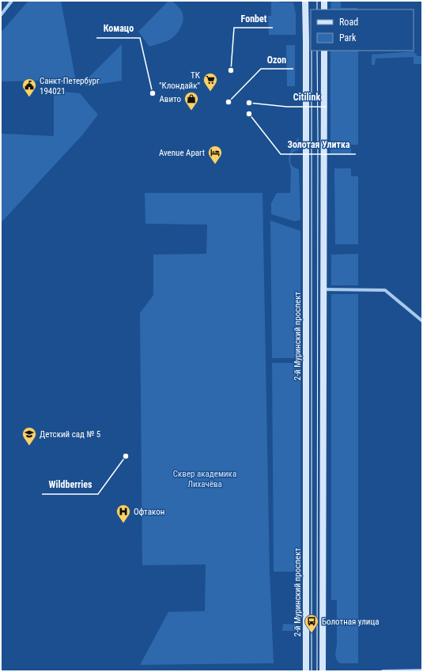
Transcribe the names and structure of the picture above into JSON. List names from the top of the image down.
{
  "streets": {
    "main road": ["2-й Муринский проспект"]
  },
  "parks": ["Сквер академика Лихачёва"],
  "places": {
    "other": [
      "Fonbet",
      "Комацо",
      "Ozon",
      "Citilink",
      "Золотая Улитка",
      "Wildberries"
    ],
    "supermarket": ["ТК \"Клондайк\""],
    "public building": ["Санкт-Петербург 194021"],
    "shop": ["Авито"],
    "hotel": ["Avenue Apart"],
    "school or university": ["Детский сад № 5"],
    "hospital": ["Офтакон"],
    "bus stop": ["Болотная улица"]
  },
  "legend": ["Road", "Park"]
}
